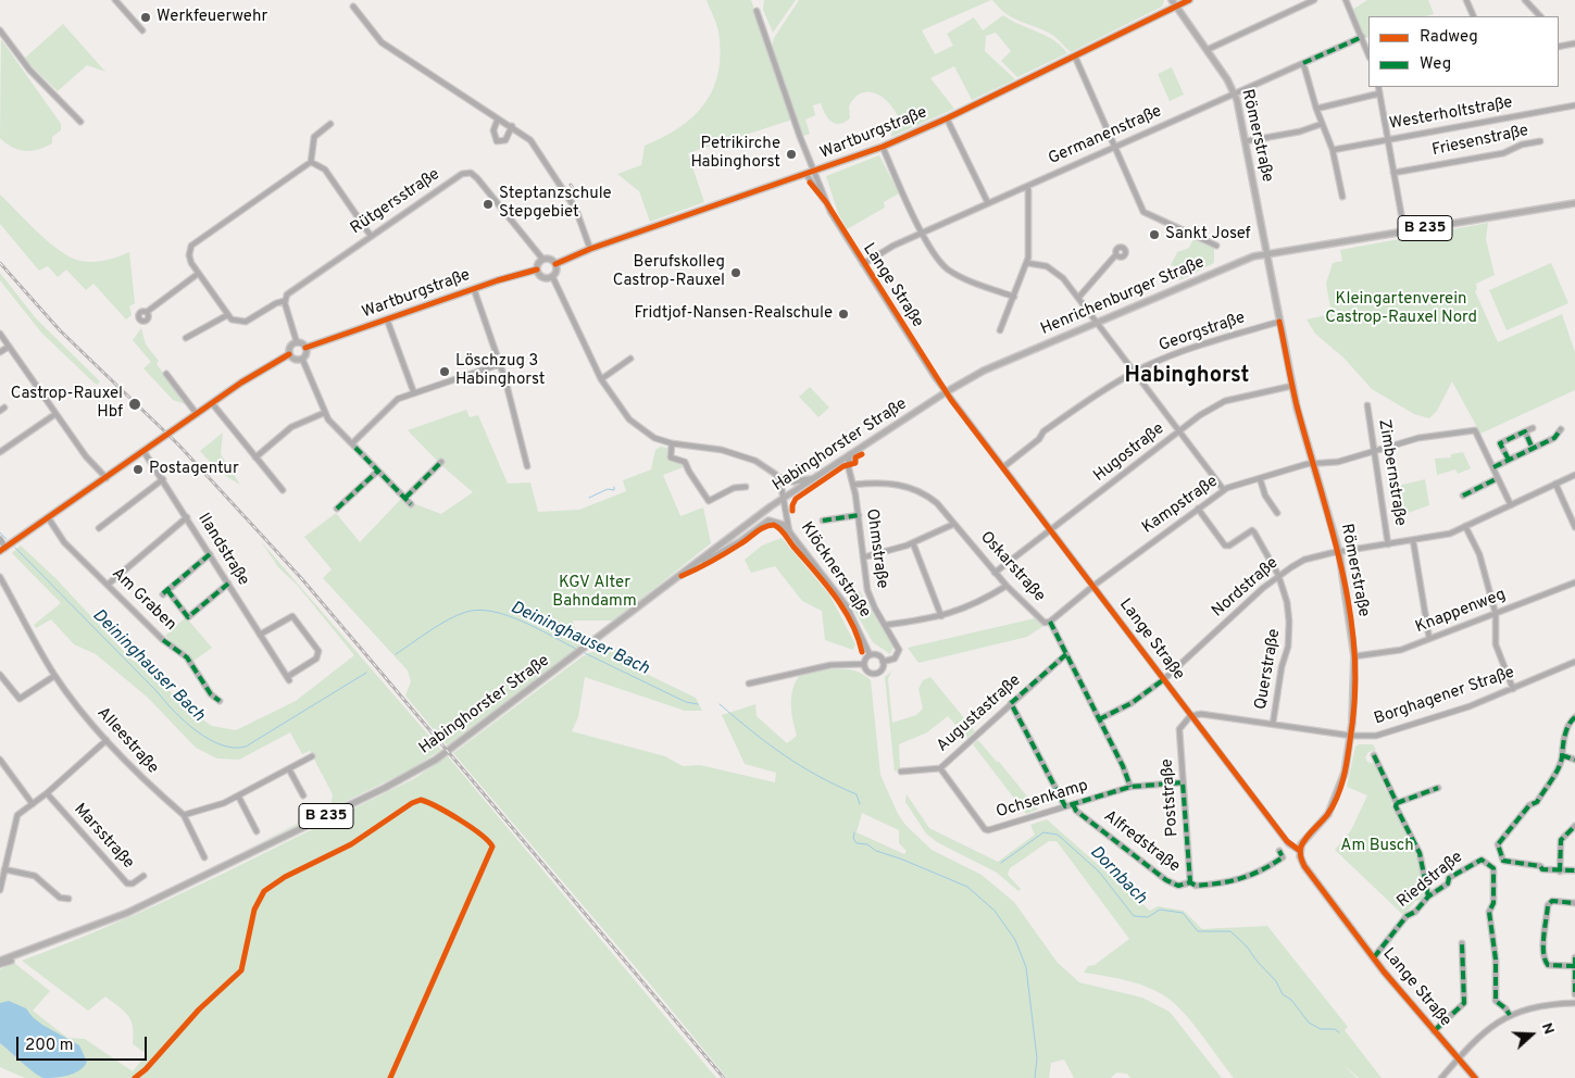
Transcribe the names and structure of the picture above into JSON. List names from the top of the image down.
{
  "streets": {
    "main road": [
      "Wartburgstraße",
      "Römerstraße",
      "B 235",
      "Lange Straße",
      "Henrichenburger Straße",
      "Habinghorster Straße"
    ],
    "street": [
      "Westerholtstraße",
      "Germanenstraße",
      "Friesenstraße",
      "Rütgersstraße",
      "Georgstraße",
      "Hugostraße",
      "Zimbernstraße",
      "Kampstraße",
      "Ohmstraße",
      "Ilandstraße",
      "Oskarstraße",
      "Klöcknerstraße",
      "Nordstraße",
      "Am Graben",
      "Knappenweg",
      "Querstraße",
      "Borghagener Straße",
      "Augustastraße",
      "Alleestraße",
      "Poststraße",
      "Ochsenkamp",
      "Marsstraße",
      "Alfredstraße",
      "Riedstraße"
    ]
  },
  "crossings": [
    ["Wartburgstraße", "Römerstraße"],
    ["Wartburgstraße", "Rütgersstraße"],
    ["Wartburgstraße", "Lange Straße"],
    ["Germanenstraße", "Römerstraße"],
    ["Germanenstraße", "Lange Straße"],
    ["Römerstraße", "Lange Straße"],
    ["Römerstraße", "Henrichenburger Straße"],
    ["Römerstraße", "Georgstraße"],
    ["Römerstraße", "Hugostraße"],
    ["Römerstraße", "Kampstraße"],
    ["Römerstraße", "Nordstraße"],
    ["Römerstraße", "Knappenweg"],
    ["Römerstraße", "Borghagener Straße"],
    ["Lange Straße", "Henrichenburger Straße"],
    ["Lange Straße", "Georgstraße"],
    ["Lange Straße", "Habinghorster Straße"],
    ["Lange Straße", "Hugostraße"],
    ["Lange Straße", "Kampstraße"],
    ["Lange Straße", "Nordstraße"],
    ["Lange Straße", "Borghagener Straße"],
    ["Lange Straße", "Poststraße"],
    ["Lange Straße", "Riedstraße"],
    ["Henrichenburger Straße", "Habinghorster Straße"],
    ["Habinghorster Straße", "Ohmstraße"],
    ["Habinghorster Straße", "Klöcknerstraße"],
    ["Hugostraße", "Oskarstraße"],
    ["Zimbernstraße", "Kampstraße"],
    ["Zimbernstraße", "Nordstraße"],
    ["Kampstraße", "Oskarstraße"],
    ["Kampstraße", "Querstraße"],
    ["Ohmstraße", "Oskarstraße"],
    ["Ohmstraße", "Klöcknerstraße"],
    ["Oskarstraße", "Nordstraße"],
    ["Oskarstraße", "Augustastraße"],
    ["Oskarstraße", "Ochsenkamp"],
    ["Nordstraße", "Querstraße"],
    ["Querstraße", "Borghagener Straße"],
    ["Borghagener Straße", "Poststraße"],
    ["Augustastraße", "Ochsenkamp"],
    ["Poststraße", "Ochsenkamp"],
    ["Poststraße", "Alfredstraße"],
    ["Ochsenkamp", "Alfredstraße"]
  ],
  "districts": ["Habinghorst"],
  "water": ["Deininghauser Bach", "Dornbach"],
  "parks": ["Kleingartenverein Castrop-Rauxel Nord", "KGV Alter Bahndamm", "Am Busch"],
  "places": [
    "Werkfeuerwehr",
    "Petrikirche Habinghorst",
    "Steptanzschule Stepgebiet",
    "Sankt Josef",
    "Berufskolleg Castrop-Rauxel",
    "Fridtjof-Nansen-Realschule",
    "Löschzug 3 Habinghorst",
    "Castrop-Rauxel Hbf",
    "Postagentur"
  ],
  "legend": ["Radweg", "Weg"],
  "scale_bar": "200 m",
  "north": "right"
}
